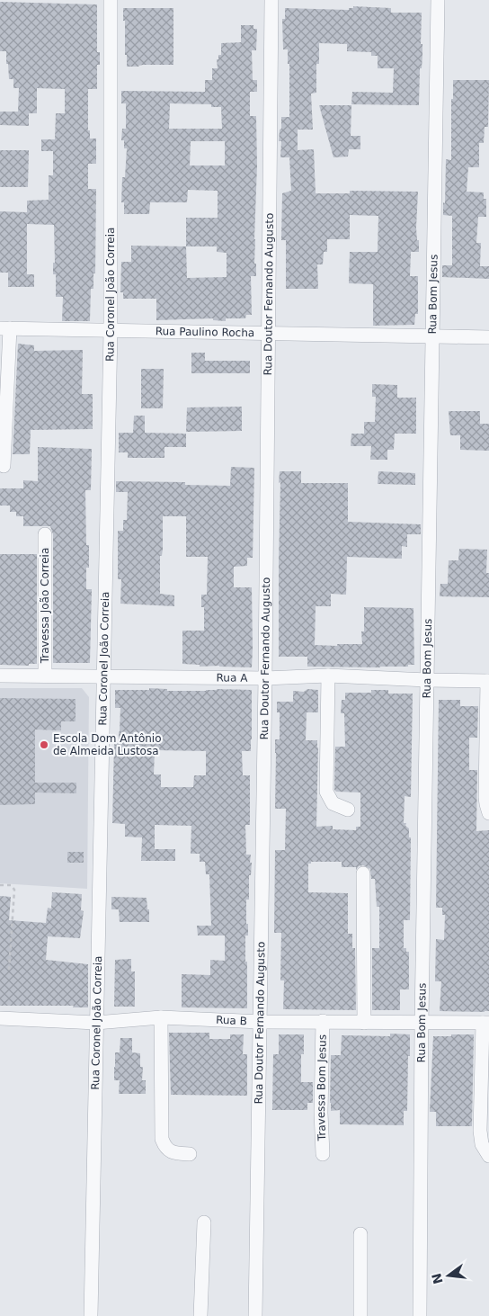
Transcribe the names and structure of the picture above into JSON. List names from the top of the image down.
{
  "streets": {
    "street": [
      "Rua Coronel João Correia",
      "Rua Doutor Fernando Augusto",
      "Rua Bom Jesus",
      "Rua Paulino Rocha",
      "Travessa João Correia",
      "Rua A",
      "Rua B",
      "Travessa Bom Jesus"
    ]
  },
  "crossings": [
    ["Rua Coronel João Correia", "Rua Paulino Rocha"],
    ["Rua Coronel João Correia", "Rua A"],
    ["Rua Coronel João Correia", "Rua B"],
    ["Rua Doutor Fernando Augusto", "Rua Paulino Rocha"],
    ["Rua Doutor Fernando Augusto", "Rua A"],
    ["Rua Doutor Fernando Augusto", "Rua B"],
    ["Rua Bom Jesus", "Rua Paulino Rocha"],
    ["Rua Bom Jesus", "Rua A"],
    ["Rua Bom Jesus", "Rua B"],
    ["Travessa João Correia", "Rua A"],
    ["Rua B", "Travessa Bom Jesus"]
  ],
  "places": ["Escola Dom Antônio de Almeida Lustosa"],
  "north": "left"
}
